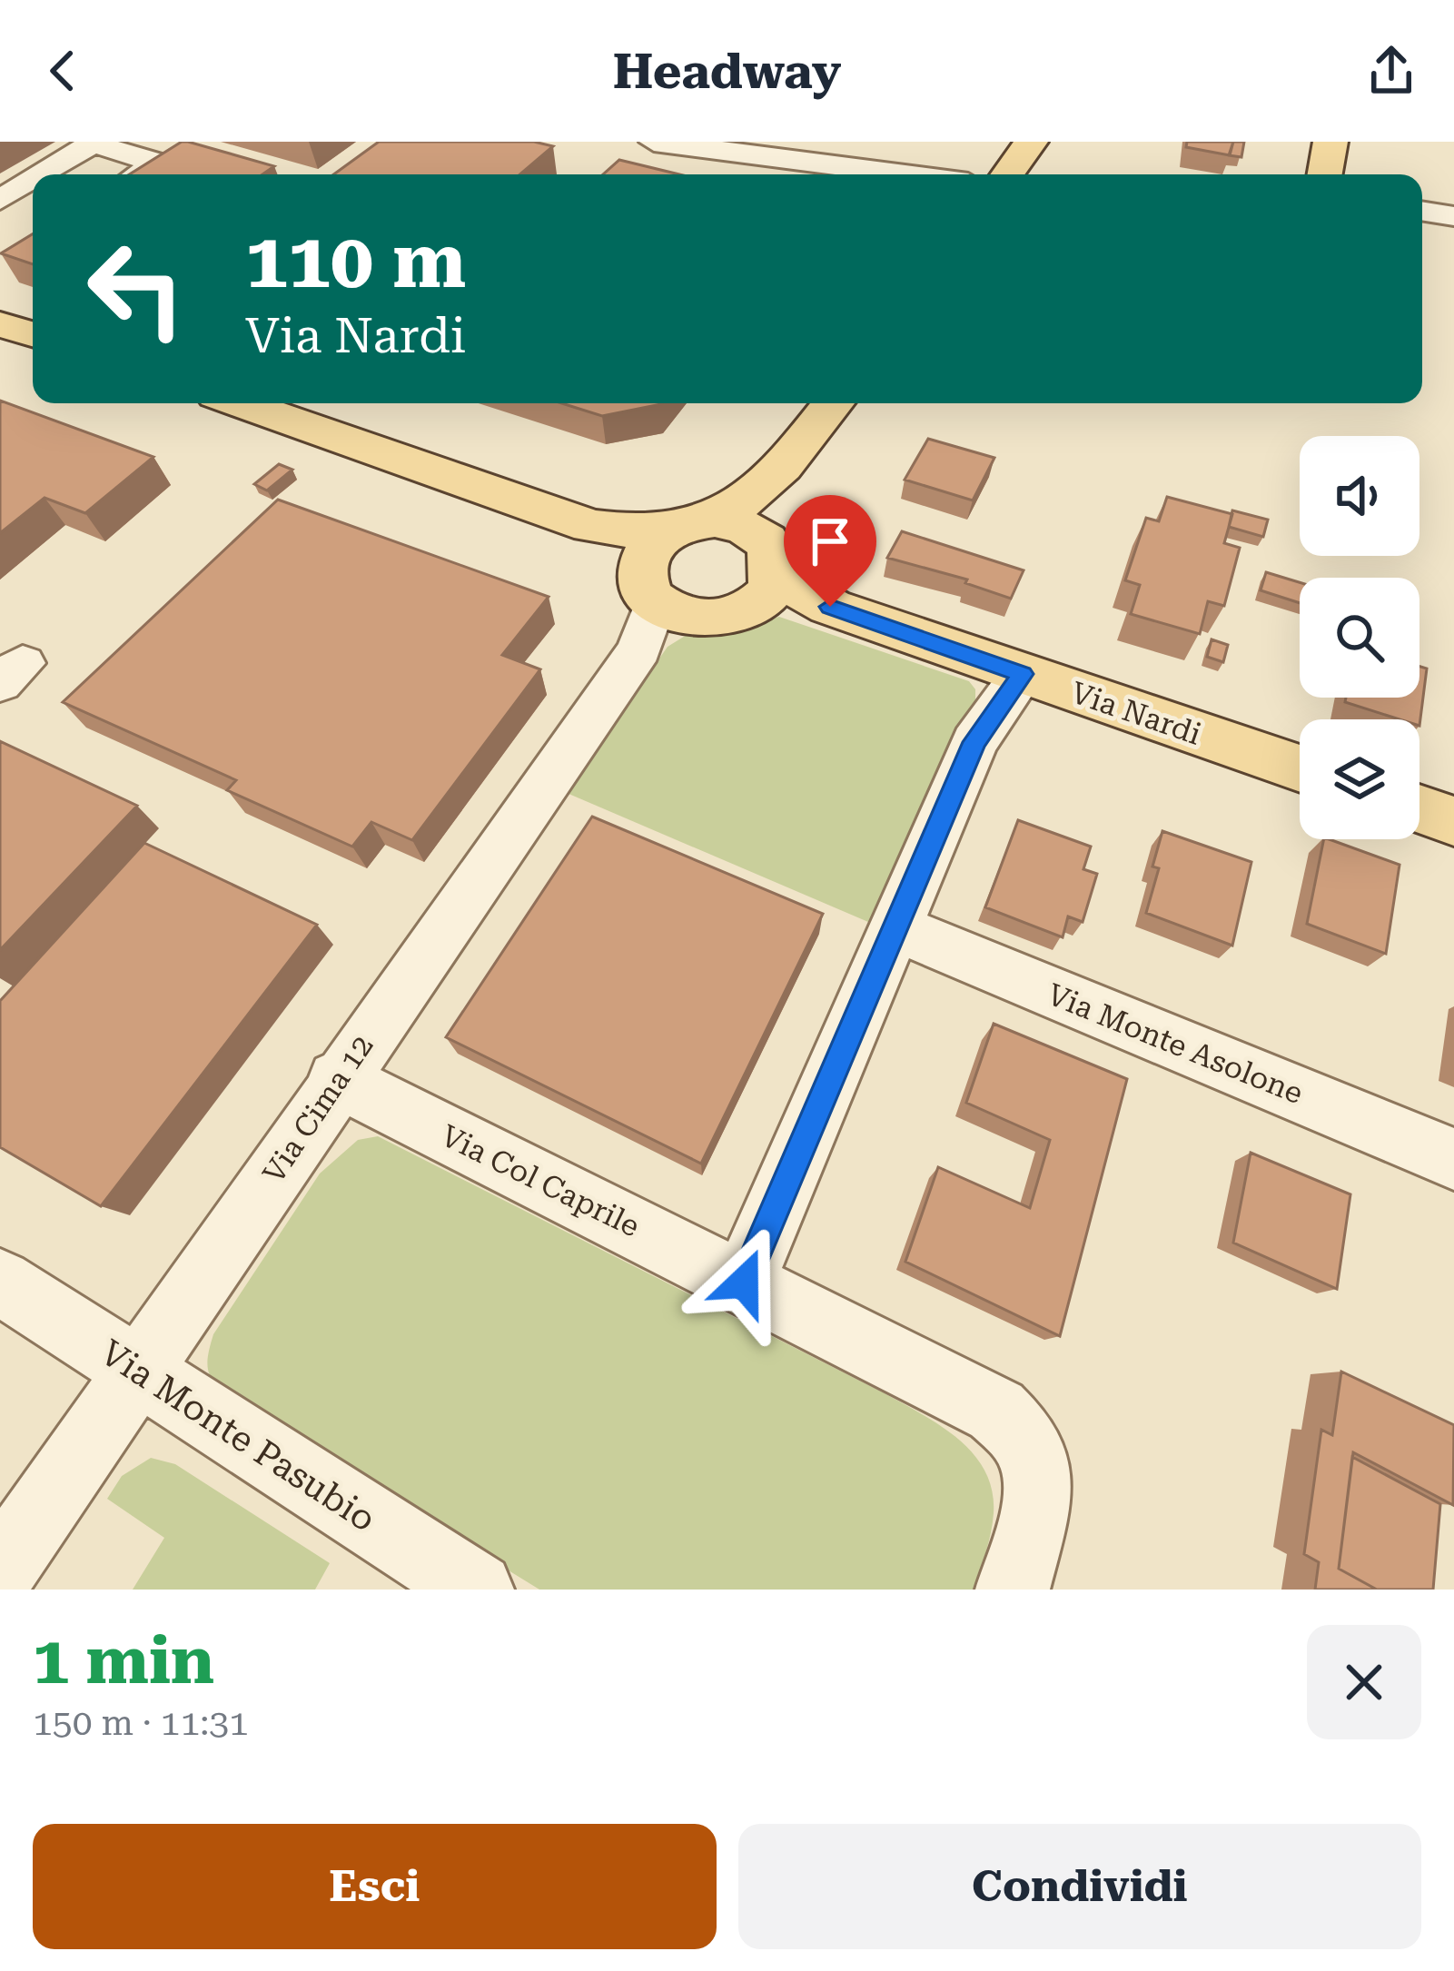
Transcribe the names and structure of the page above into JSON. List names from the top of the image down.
{
  "streets": {
    "main road": ["Via Nardi"],
    "street": [
      "Via Monte Asolone",
      "Via Cima 12",
      "Via Col Caprile",
      "Via Monte Pasubio"
    ]
  },
  "crossings": [
    ["Via Nardi", "Via Cima 12"],
    ["Via Cima 12", "Via Col Caprile"],
    ["Via Cima 12", "Via Monte Pasubio"]
  ],
  "page": {
    "header": "Headway",
    "turn": ["110 m", "Via Nardi"],
    "heading": ["1 min", "150 m · 11:31"],
    "buttons": ["Esci", "Condividi"]
  }
}
